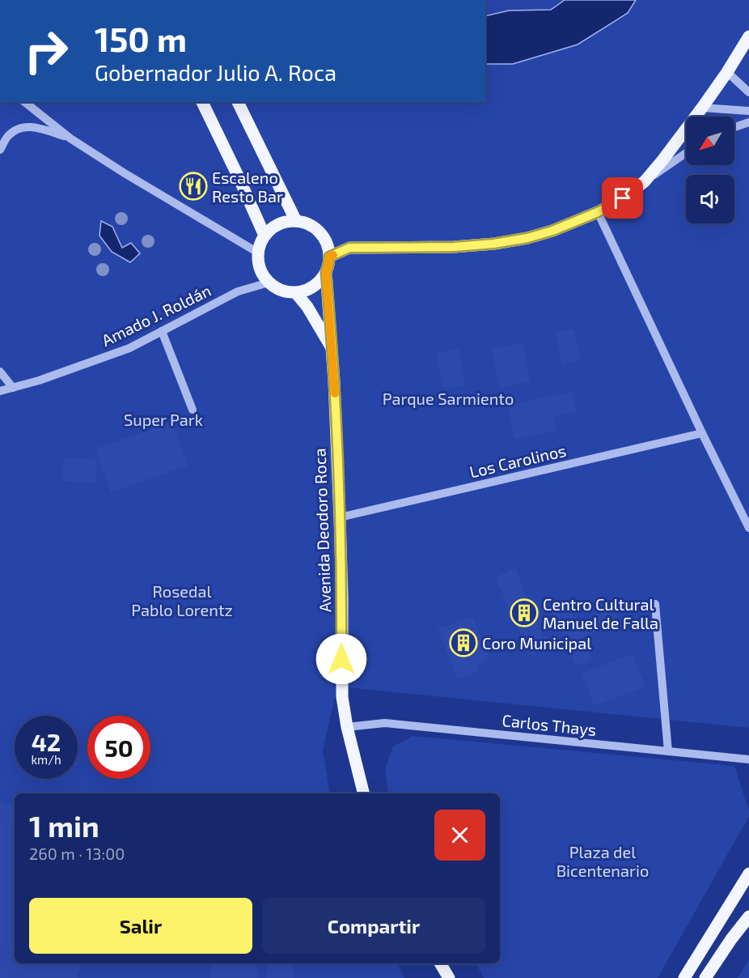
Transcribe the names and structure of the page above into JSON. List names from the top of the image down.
{
  "streets": {
    "main road": ["Avenida Deodoro Roca"],
    "street": ["Amado J. Roldán", "Los Carolinos", "Carlos Thays"]
  },
  "crossings": [
    ["Amado J. Roldán", "Avenida Deodoro Roca"],
    ["Los Carolinos", "Avenida Deodoro Roca"],
    ["Avenida Deodoro Roca", "Carlos Thays"]
  ],
  "parks": [
    "Parque Sarmiento",
    "Super Park",
    "Rosedal Pablo Lorentz",
    "Plaza del Bicentenario"
  ],
  "places": {
    "restaurant": ["Escaleno Resto Bar"],
    "building": ["Centro Cultural Manuel de Falla", "Coro Municipal"]
  },
  "north": "bottom left",
  "page": {
    "turn": ["150 m", "Gobernador Julio A. Roca"],
    "speed": "42 km/h",
    "limit": "50",
    "heading": ["1 min", "260 m · 13:00"],
    "buttons": ["Salir", "Compartir"]
  }
}
